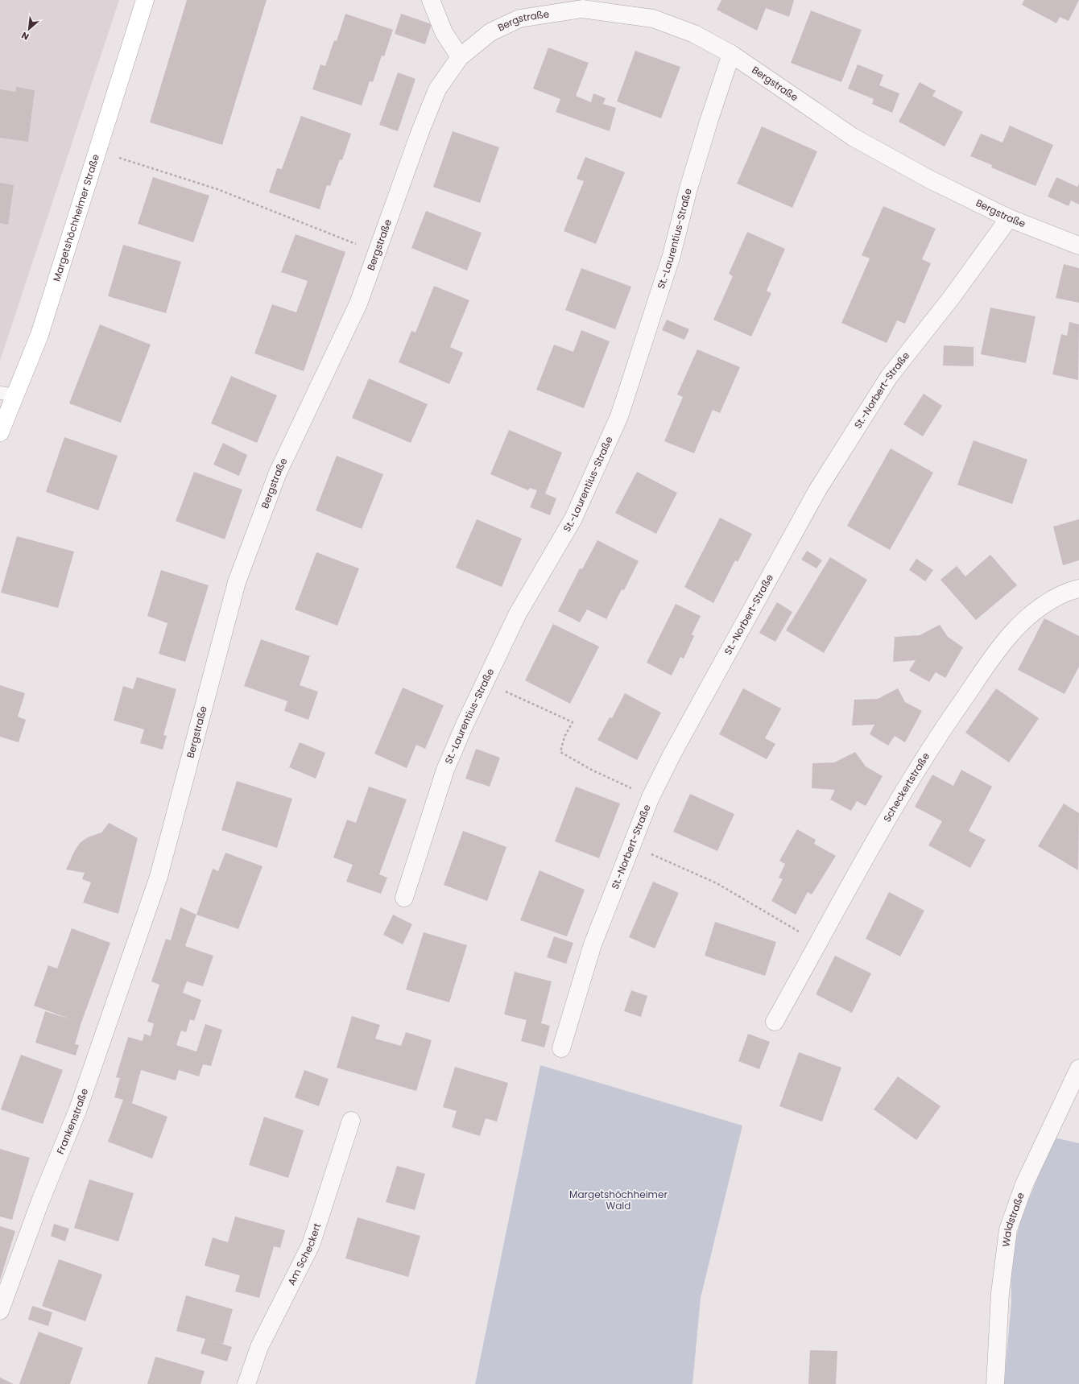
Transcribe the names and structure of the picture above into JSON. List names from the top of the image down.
{
  "streets": {
    "street": [
      "Bergstraße",
      "Margetshöchheimer Straße",
      "St.-Laurentius-Straße",
      "St.-Norbert-Straße",
      "Scheckertstraße",
      "Frankenstraße",
      "Waldstraße",
      "Am Scheckert"
    ]
  },
  "crossings": [
    ["Bergstraße", "St.-Laurentius-Straße"],
    ["Bergstraße", "St.-Norbert-Straße"],
    ["Bergstraße", "Frankenstraße"]
  ],
  "parks": ["Margetshöchheimer Wald"],
  "north": "bottom left"
}
